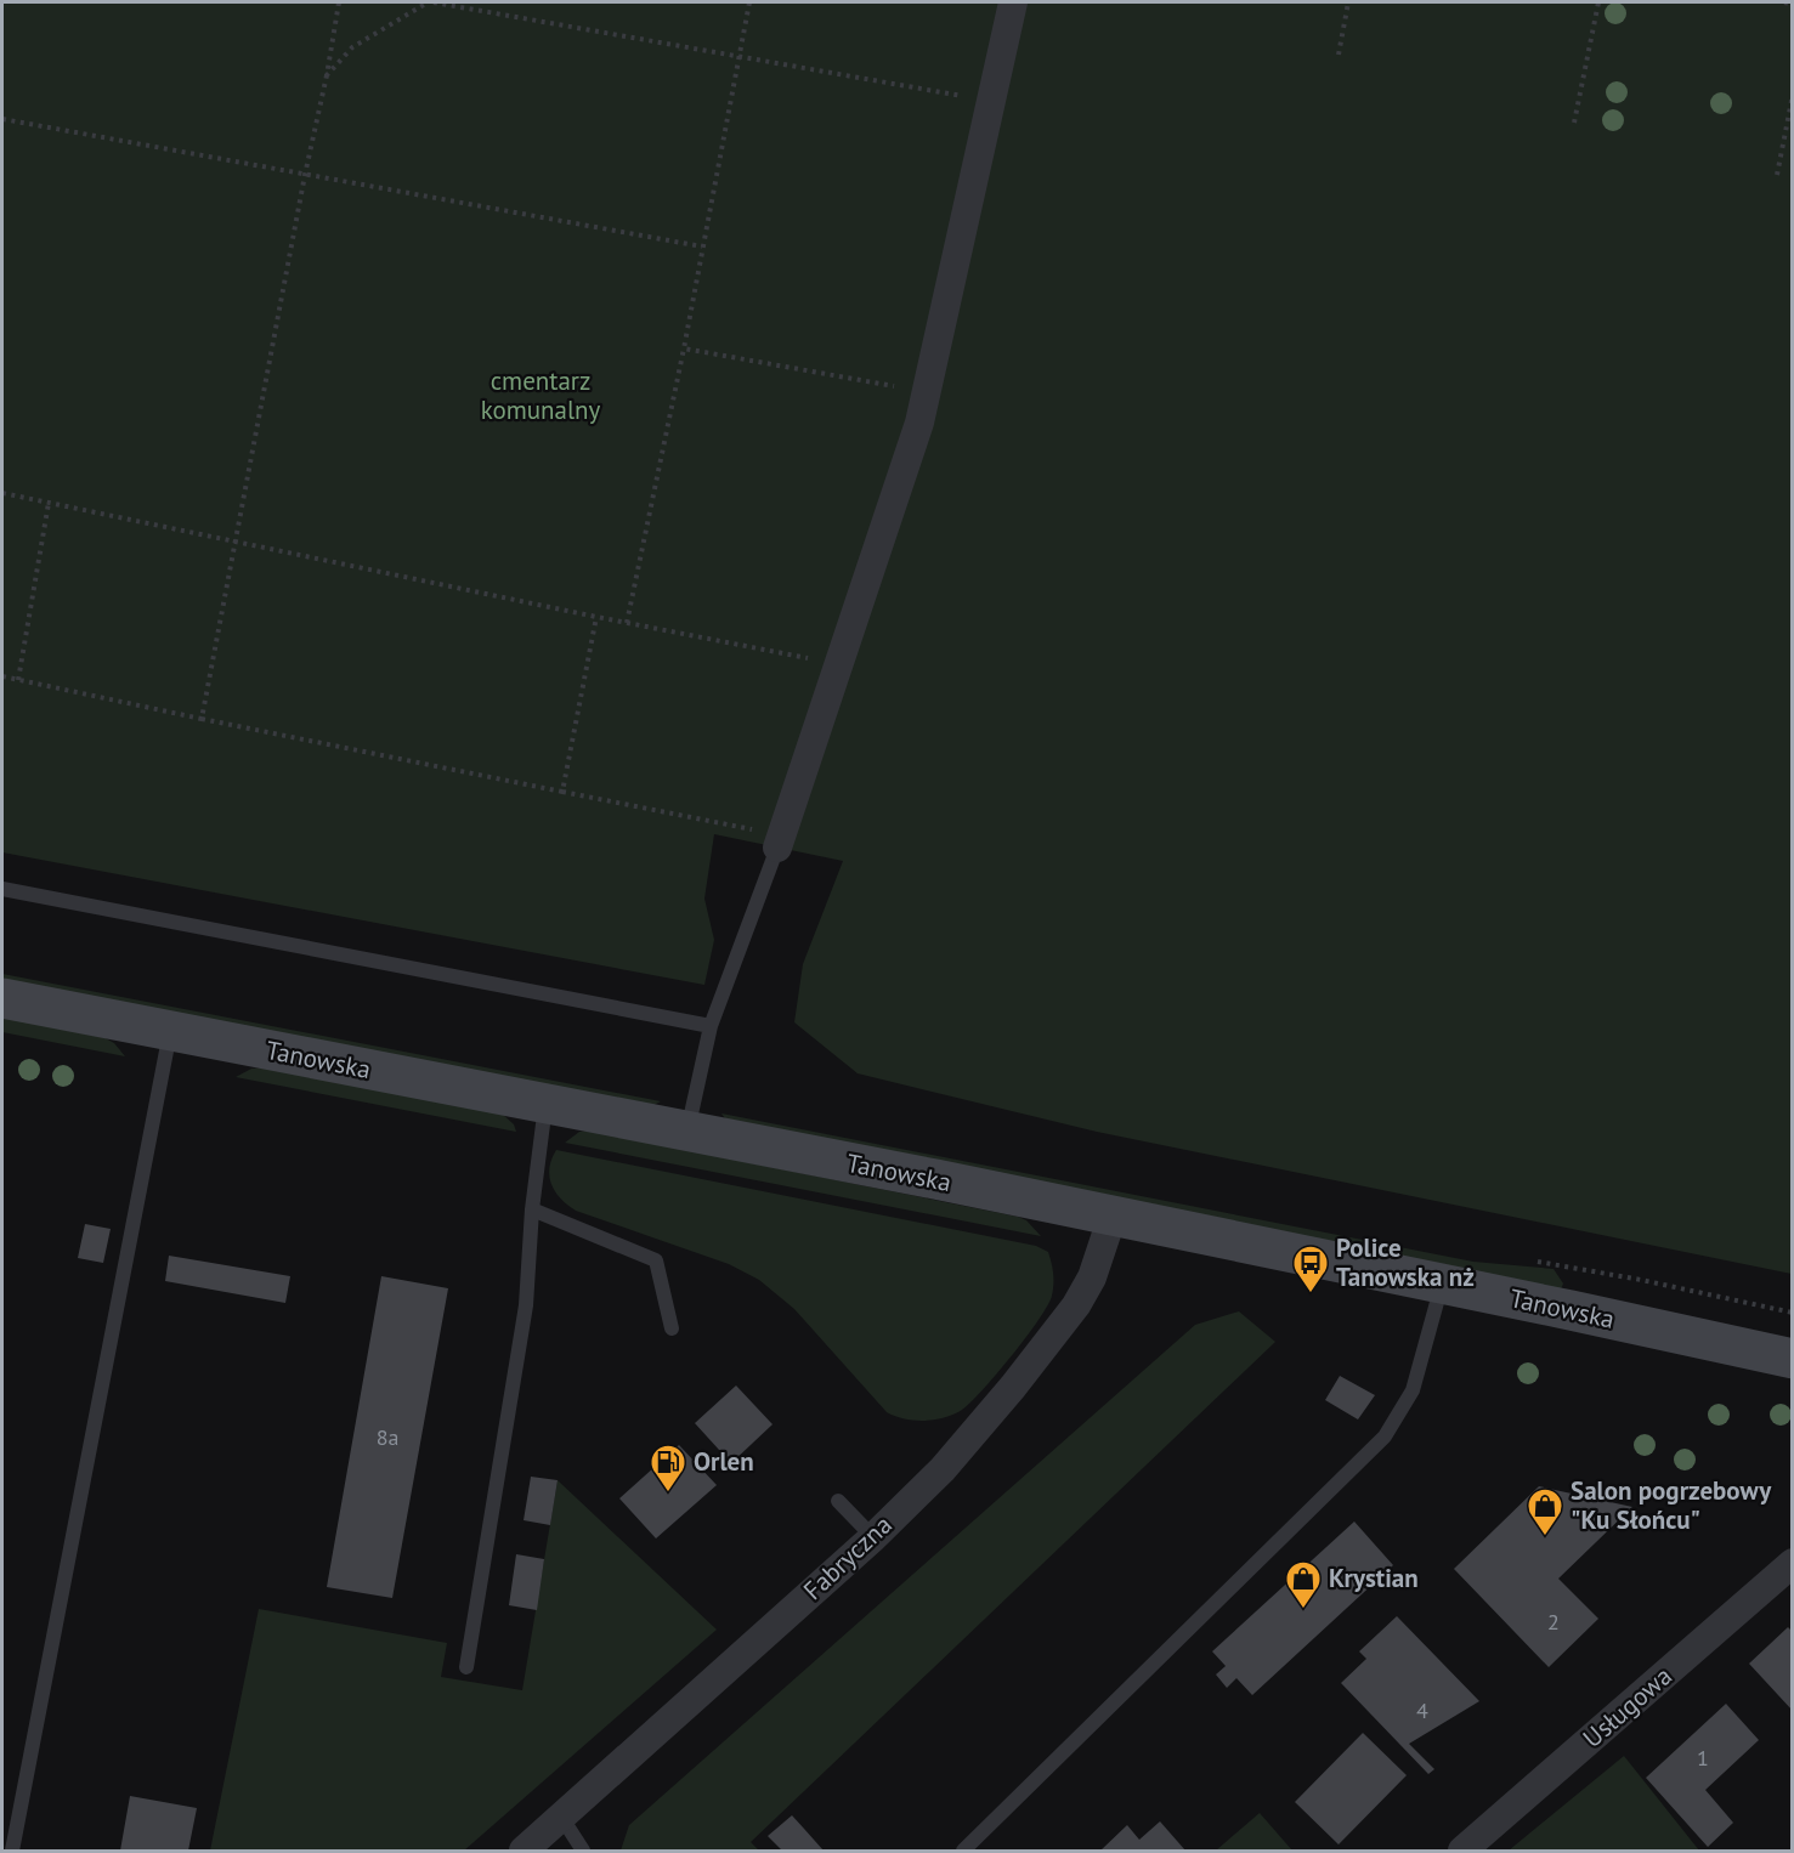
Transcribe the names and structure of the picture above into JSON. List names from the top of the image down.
{
  "streets": {
    "main road": ["Tanowska"],
    "street": ["Fabryczna", "Usługowa"]
  },
  "crossings": [
    ["Tanowska", "Fabryczna"]
  ],
  "parks": ["cmentarz komunalny"],
  "places": {
    "bus stop": ["Police Tanowska nż"],
    "fuel station": ["Orlen"],
    "shop": ["Salon pogrzebowy \"Ku Słońcu\"", "Krystian"]
  },
  "house_numbers": [
    "8a",
    "2",
    "4",
    "1"
  ]
}
